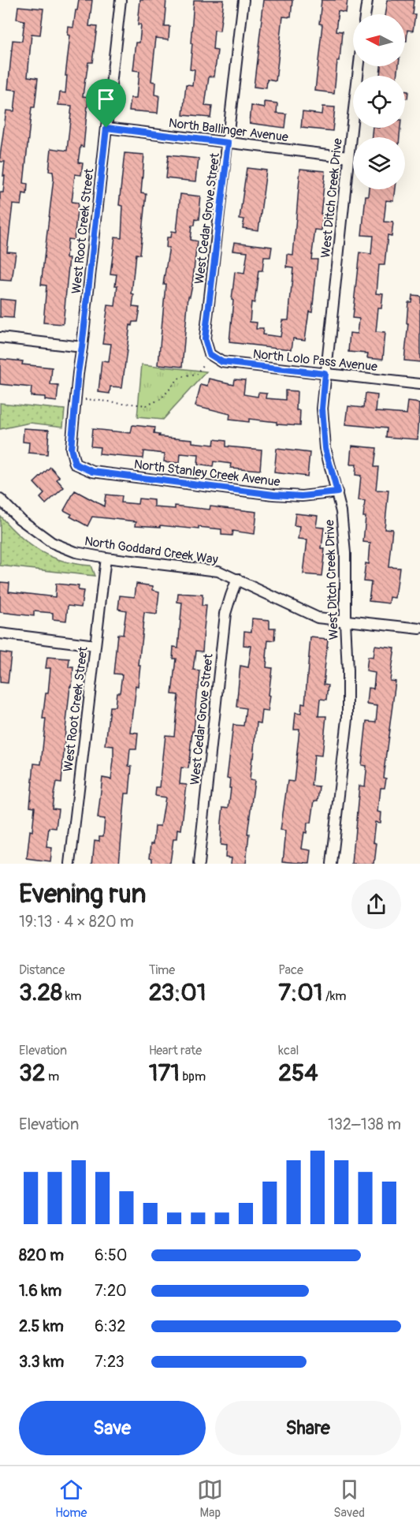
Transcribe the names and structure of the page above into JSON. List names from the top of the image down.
{
  "streets": {
    "street": [
      "North Ballinger Avenue",
      "West Ditch Creek Drive",
      "West Cedar Grove Street",
      "West Root Creek Street",
      "North Lolo Pass Avenue",
      "North Stanley Creek Avenue",
      "North Goddard Creek Way"
    ]
  },
  "crossings": [
    ["North Ballinger Avenue", "West Ditch Creek Drive"],
    ["North Ballinger Avenue", "West Cedar Grove Street"],
    ["North Ballinger Avenue", "West Root Creek Street"],
    ["West Ditch Creek Drive", "North Lolo Pass Avenue"],
    ["West Ditch Creek Drive", "North Stanley Creek Avenue"],
    ["West Ditch Creek Drive", "North Goddard Creek Way"],
    ["West Cedar Grove Street", "North Lolo Pass Avenue"],
    ["West Cedar Grove Street", "North Goddard Creek Way"],
    ["West Root Creek Street", "North Stanley Creek Avenue"],
    ["West Root Creek Street", "North Goddard Creek Way"]
  ],
  "north": "left",
  "page": {
    "heading": ["Evening run", "19:13 · 4 × 820 m"],
    "stats": [
      ["Distance", "3.28 km"],
      ["Time", "23:01"],
      ["Pace", "7:01 /km"],
      ["Elevation", "32 m"],
      ["Heart rate", "171 bpm"],
      ["kcal", "254"]
    ],
    "chart": ["Elevation", "132–138 m"],
    "list": [
      {
        "name": "820 m",
        "note": "6:50"
      },
      {
        "name": "1.6 km",
        "note": "7:20"
      },
      {
        "name": "2.5 km",
        "note": "6:32"
      },
      {
        "name": "3.3 km",
        "note": "7:23"
      }
    ],
    "buttons": ["Save", "Share"],
    "tabs": ["Home", "Map", "Saved"]
  }
}
